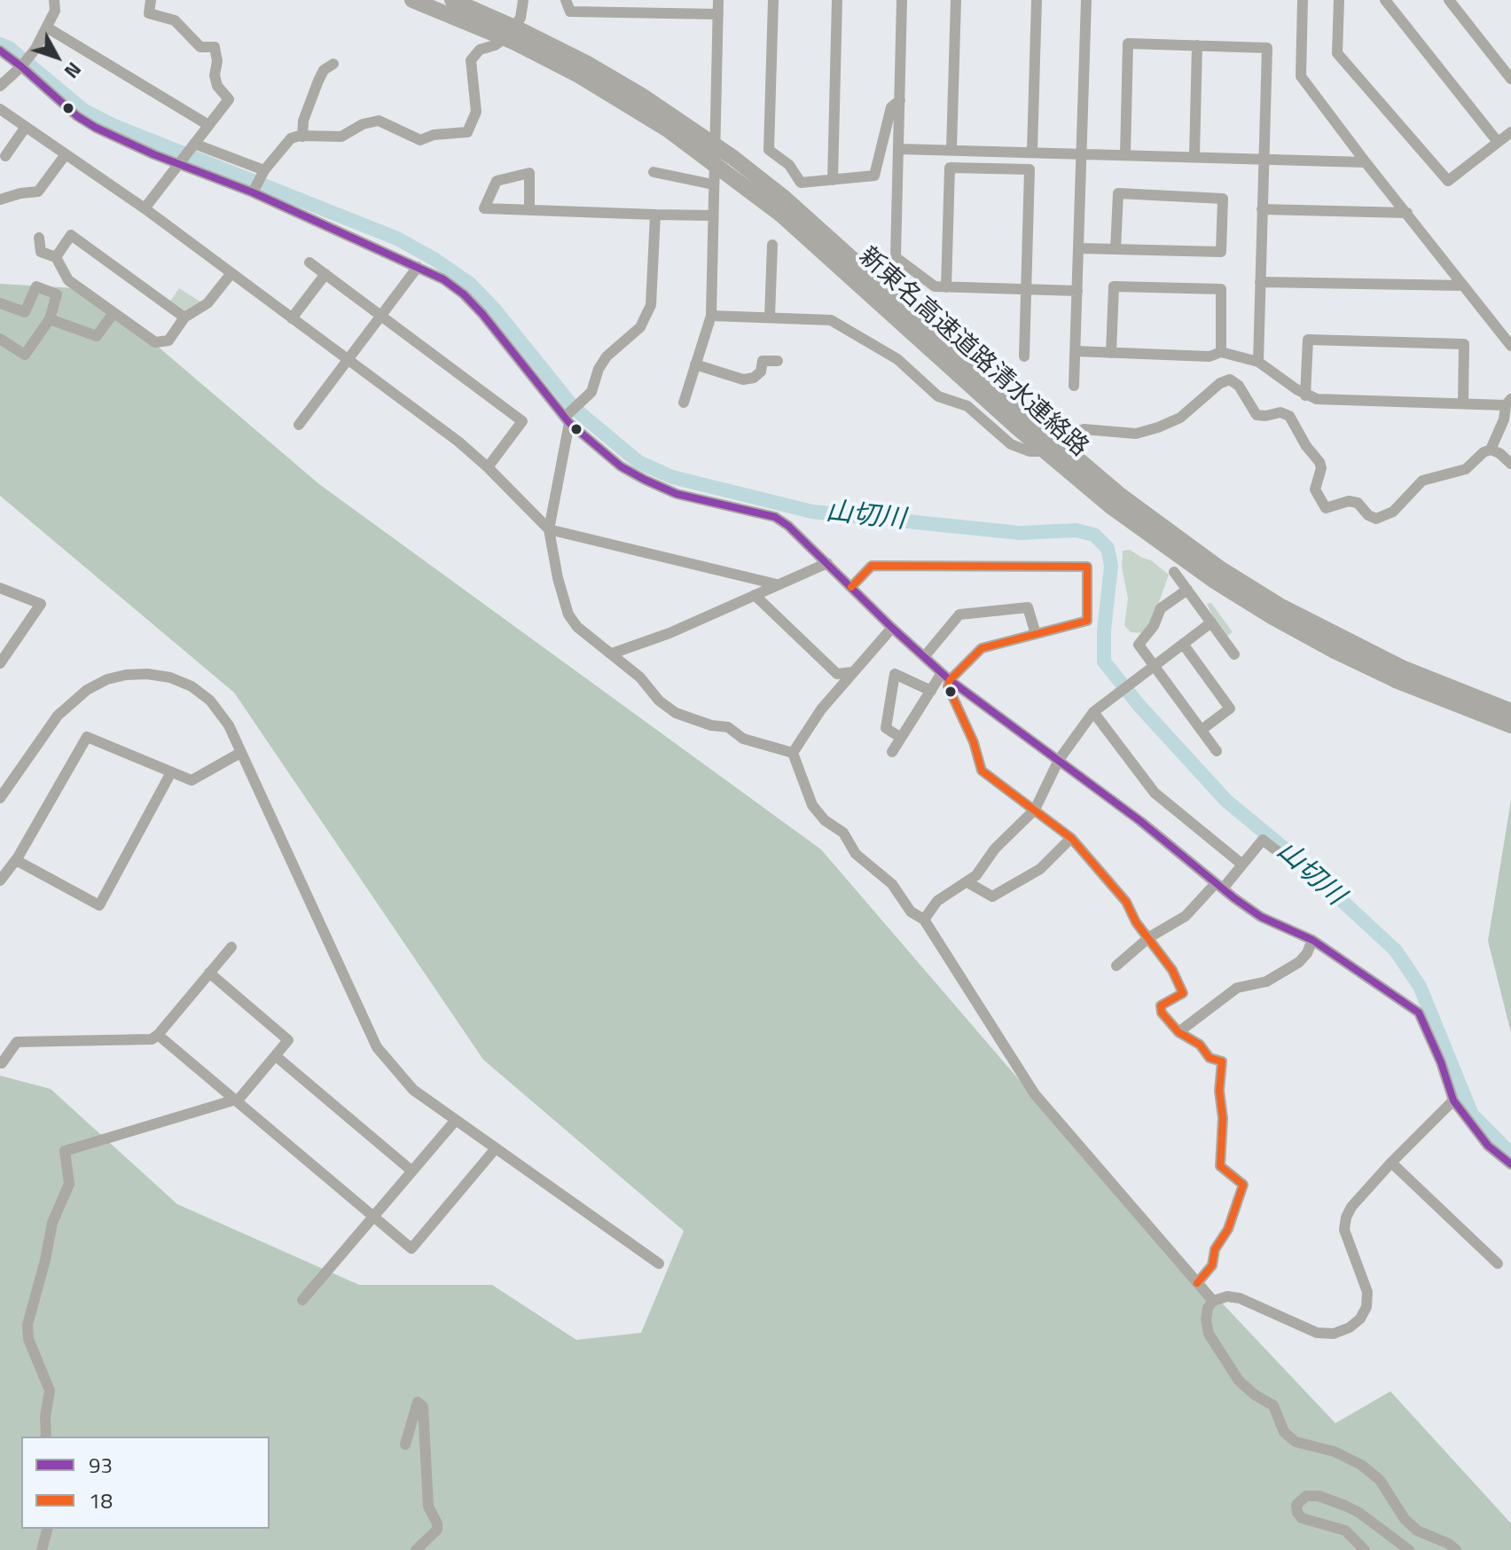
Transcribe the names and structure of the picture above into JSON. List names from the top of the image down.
{
  "streets": {
    "highway": ["新東名高速道路清水連絡路"]
  },
  "water": ["山切川"],
  "lines": ["transit line 93", "transit line 18"],
  "legend": ["93", "18"],
  "north": "bottom right"
}
